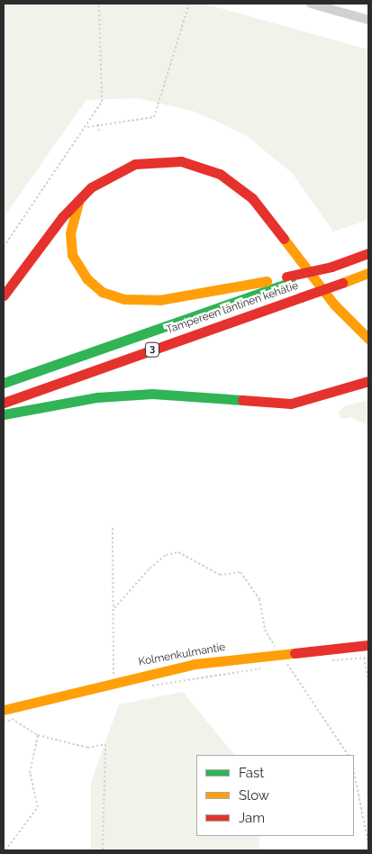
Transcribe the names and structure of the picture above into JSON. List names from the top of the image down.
{
  "streets": {
    "main road": ["Tampereen läntinen kehätie", "3", "Kolmenkulmantie"]
  },
  "legend": ["Fast", "Slow", "Jam"]
}
